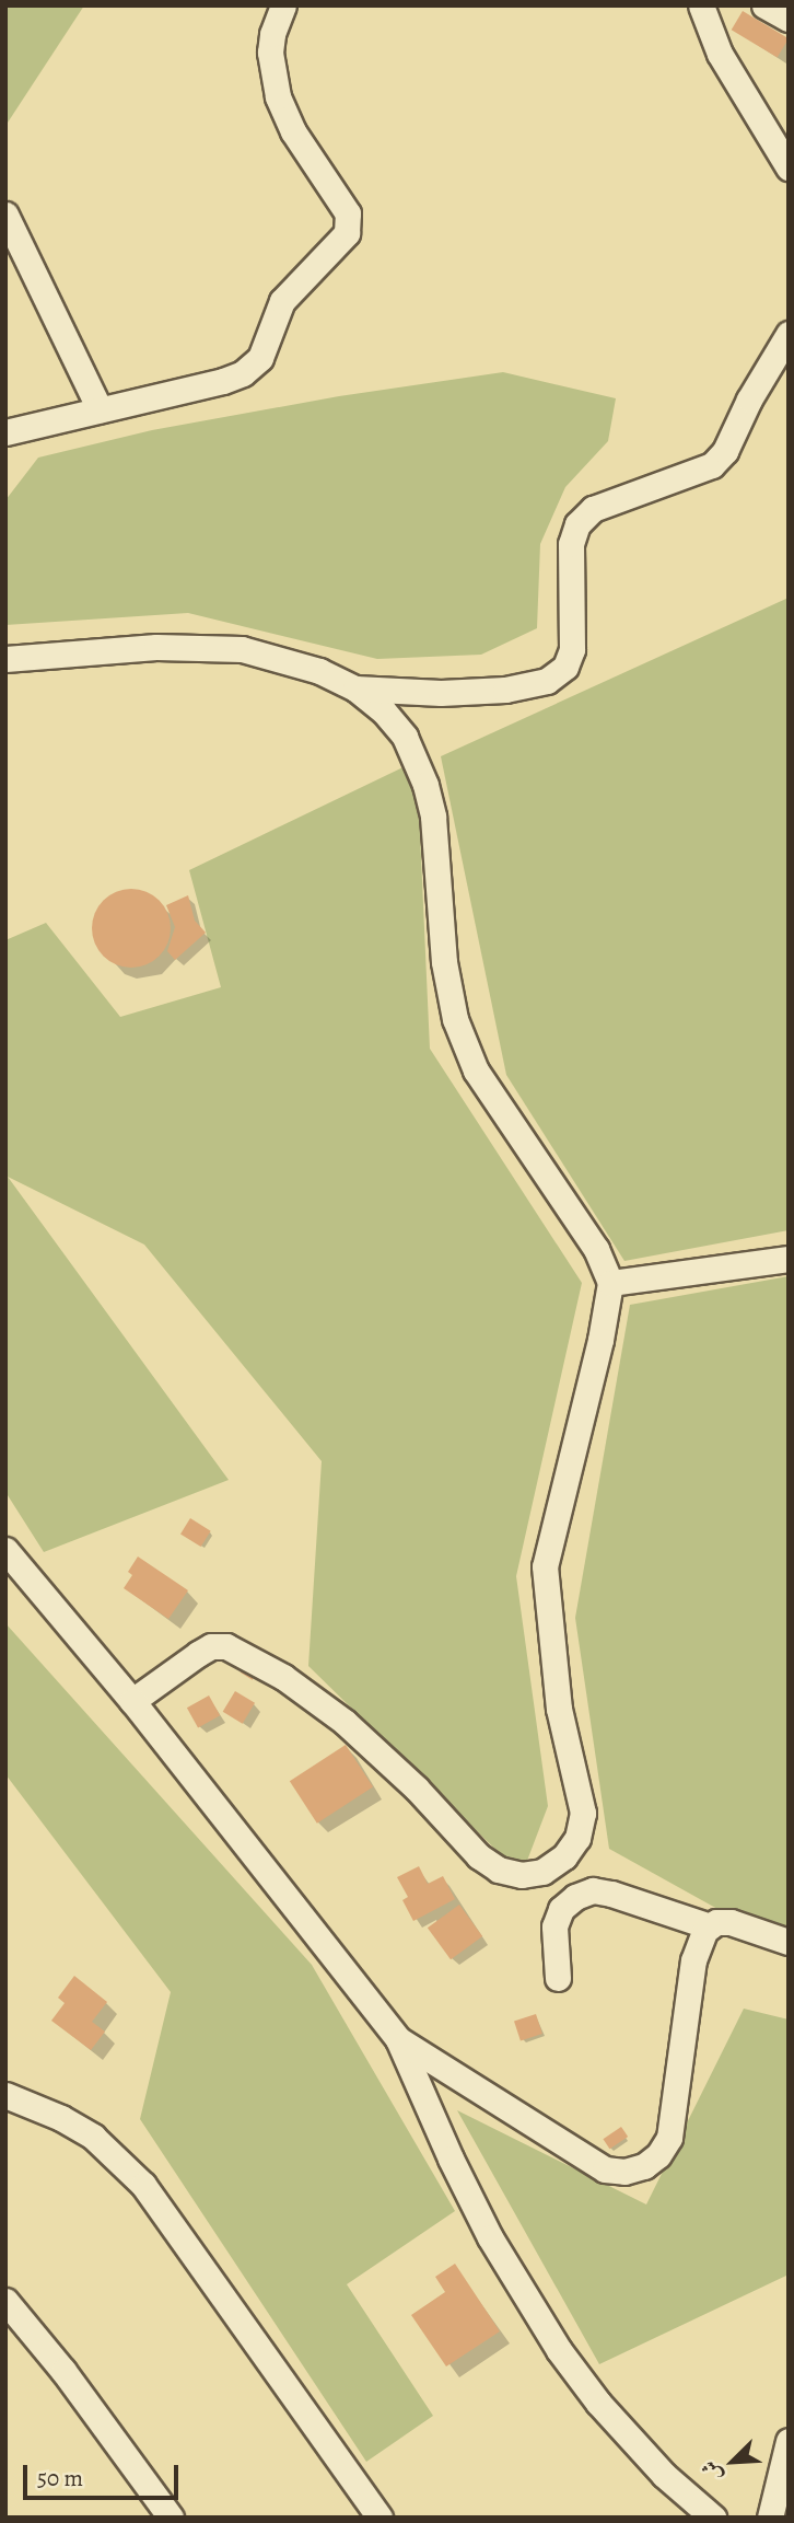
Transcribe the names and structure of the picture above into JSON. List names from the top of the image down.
{
  "scale_bar": "50 m",
  "north": "bottom left"
}
